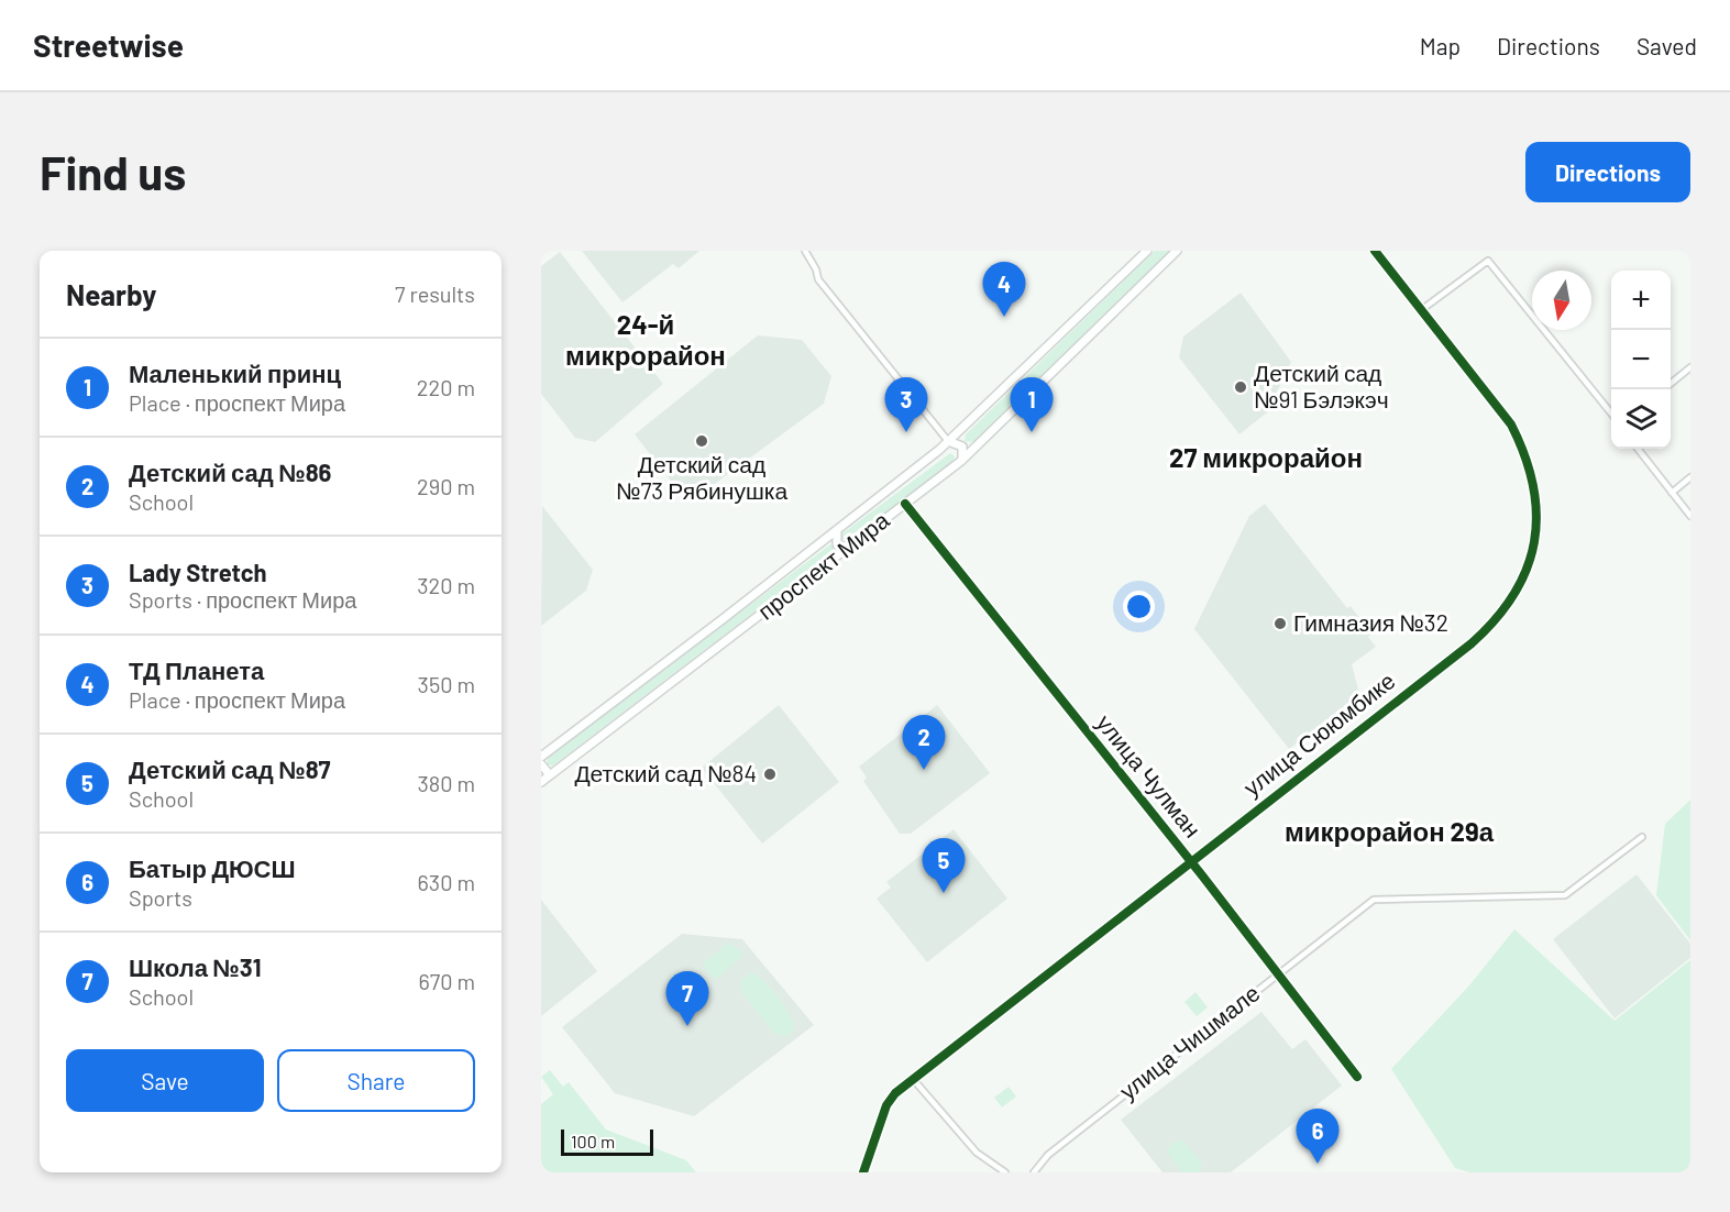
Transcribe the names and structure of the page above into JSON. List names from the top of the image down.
{
  "streets": {
    "main road": ["проспект Мира"],
    "street": ["улица Сююмбике", "улица Чулман", "улица Чишмале"]
  },
  "crossings": [
    ["проспект Мира", "улица Чулман"],
    ["улица Сююмбике", "улица Чулман"],
    ["улица Чулман", "улица Чишмале"]
  ],
  "districts": ["24-й микрорайон", "27 микрорайон", "микрорайон 29а"],
  "places": [
    "Детский сад №91 Бэлэкэч",
    "Детский сад №73 Рябинушка",
    "Гимназия №32",
    "Детский сад №84"
  ],
  "scale_bar": "100 m",
  "north": "bottom",
  "page": {
    "header": "Streetwise",
    "nav": ["Map", "Directions", "Saved"],
    "buttons": [
      "Directions",
      ["Save", "Share"]
    ],
    "title": "Find us",
    "heading": ["Nearby", "7 results"],
    "pins": [
      "4",
      "1",
      "3",
      "2",
      "5",
      "7",
      "6"
    ],
    "map_buttons": ["+", "−"],
    "list": [
      {
        "mark": "1",
        "name": "Маленький принц",
        "note": "Place · проспект Мира",
        "value": "220 m"
      },
      {
        "mark": "2",
        "name": "Детский сад №86",
        "note": "School",
        "value": "290 m"
      },
      {
        "mark": "3",
        "name": "Lady Stretch",
        "note": "Sports · проспект Мира",
        "value": "320 m"
      },
      {
        "mark": "4",
        "name": "ТД Планета",
        "note": "Place · проспект Мира",
        "value": "350 m"
      },
      {
        "mark": "5",
        "name": "Детский сад №87",
        "note": "School",
        "value": "380 m"
      },
      {
        "mark": "6",
        "name": "Батыр ДЮСШ",
        "note": "Sports",
        "value": "630 m"
      },
      {
        "mark": "7",
        "name": "Школа №31",
        "note": "School",
        "value": "670 m"
      }
    ],
    "scale": "100 m"
  }
}
